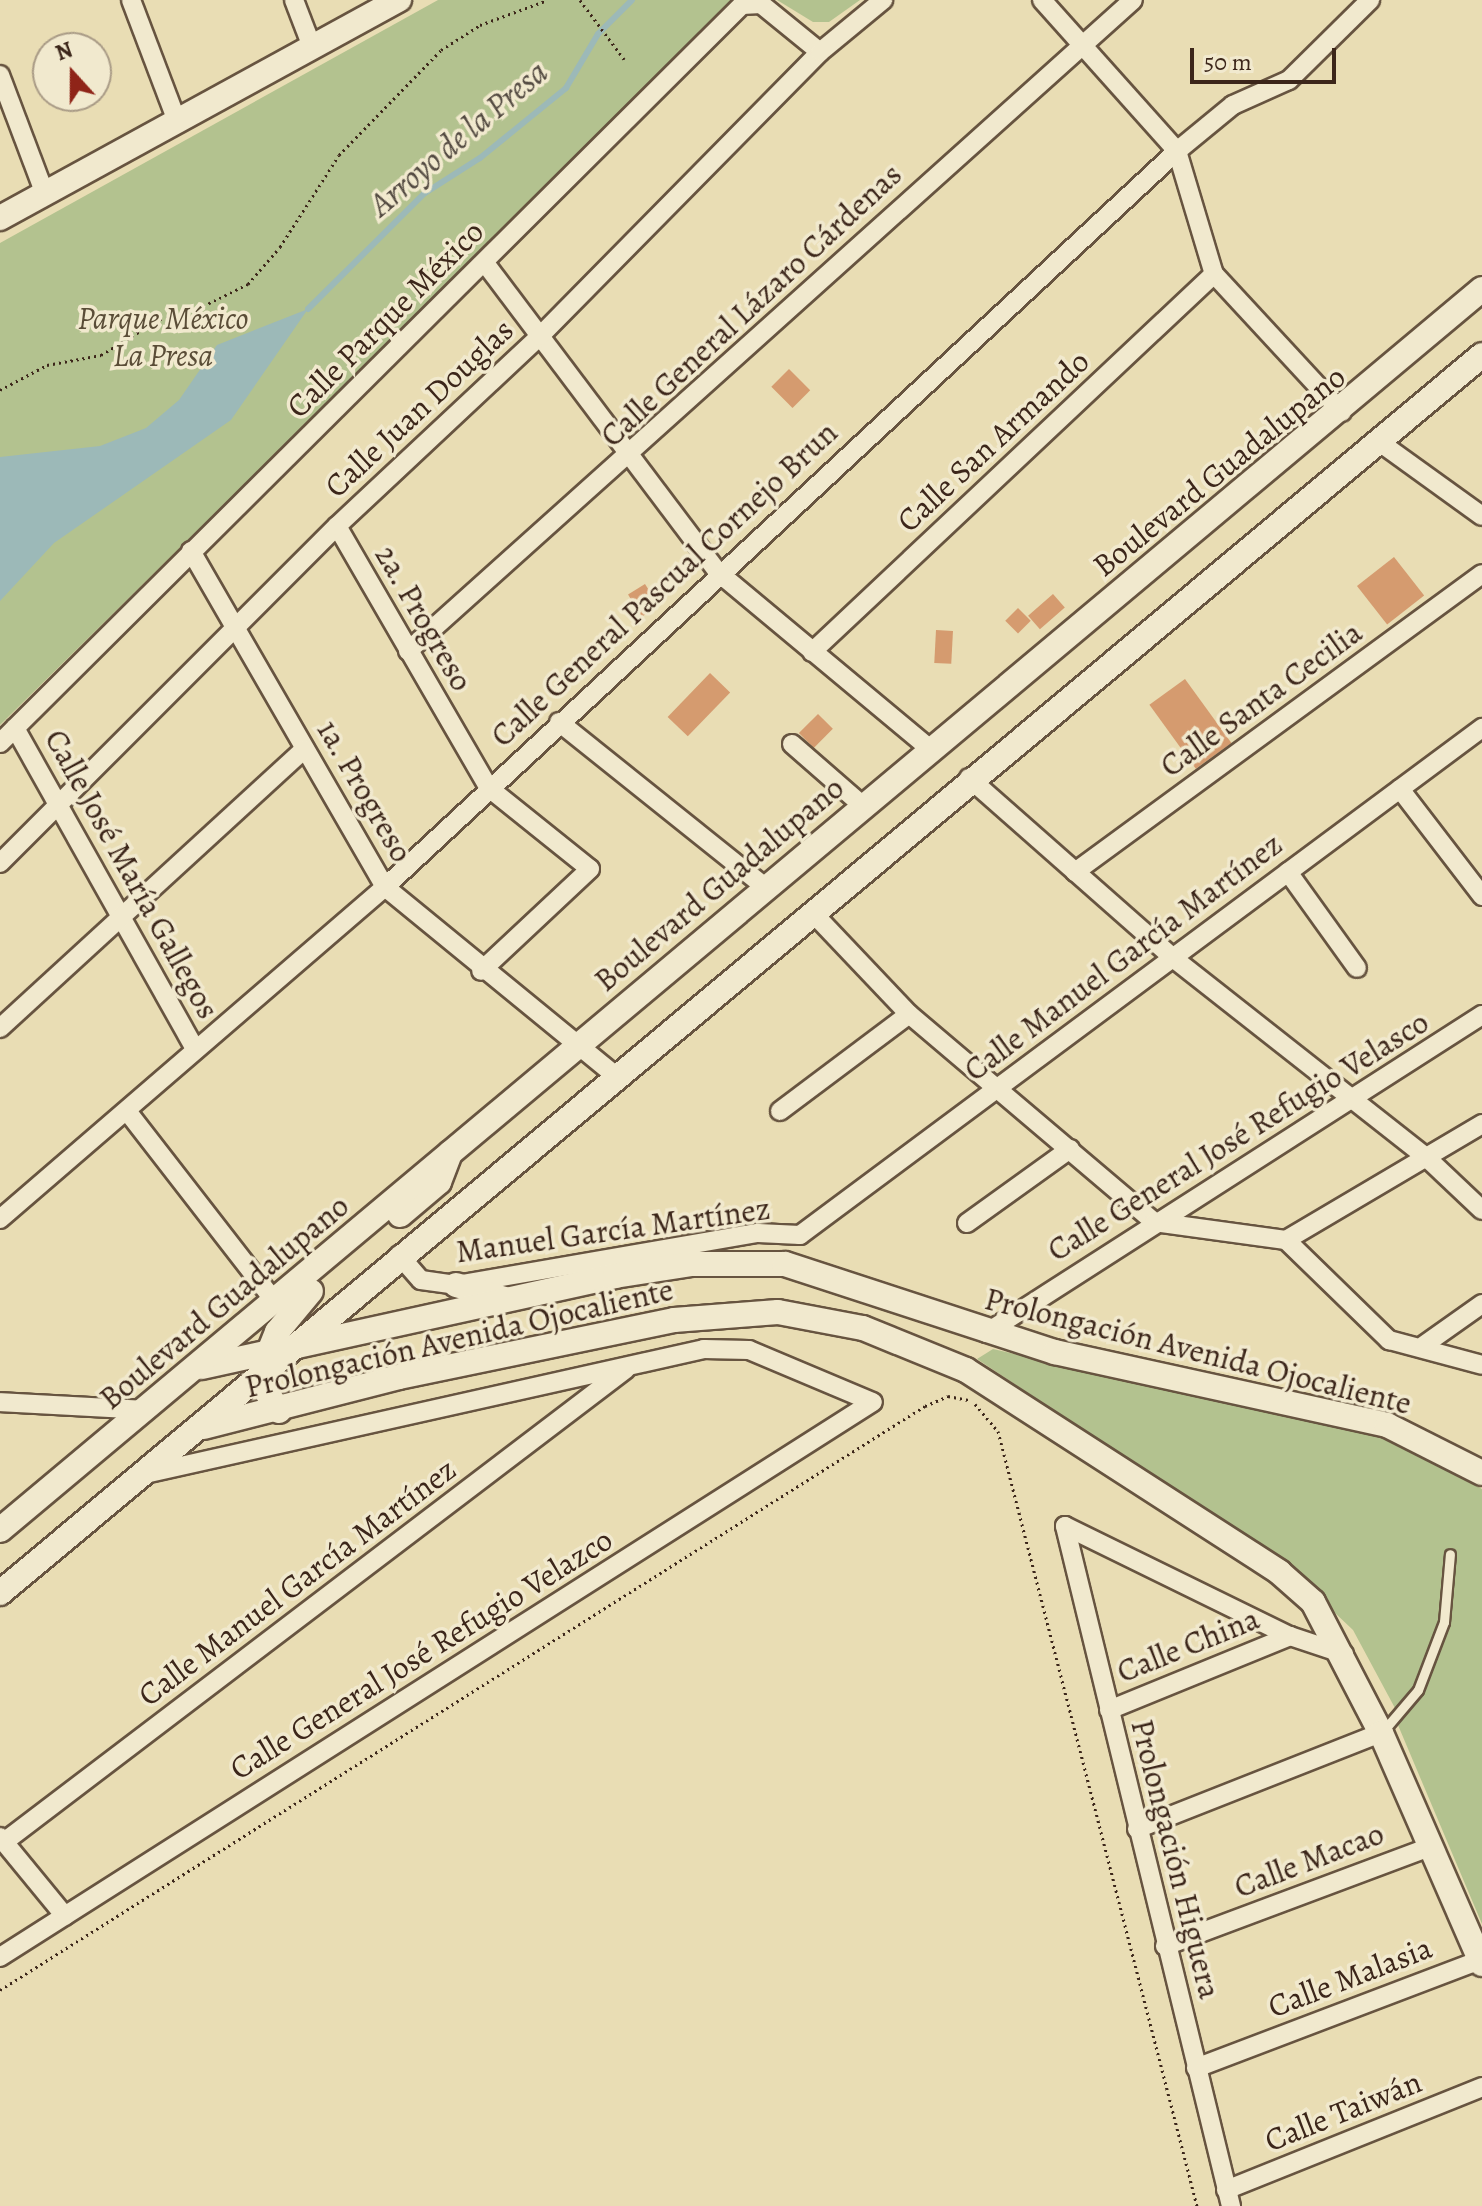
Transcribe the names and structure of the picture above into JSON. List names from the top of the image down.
{
  "streets": {
    "main road": ["Boulevard Guadalupano", "Prolongación Avenida Ojocaliente"],
    "street": [
      "Calle General Lázaro Cárdenas",
      "Calle Parque México",
      "Calle Juan Douglas",
      "Calle San Armando",
      "Calle General Pascual Cornejo Brun",
      "2a. Progreso",
      "Calle Santa Cecilia",
      "1a. Progreso",
      "Calle José María Gallegos",
      "Calle Manuel García Martínez",
      "Calle General José Refugio Velasco",
      "Manuel García Martínez",
      "Calle China",
      "Calle General José Refugio Velazco",
      "Prolongación Higuera",
      "Calle Macao",
      "Calle Malasia",
      "Calle Taiwán"
    ]
  },
  "crossings": [
    ["Calle General Lázaro Cárdenas", "2a. Progreso"],
    ["Calle Parque México", "Calle Juan Douglas"],
    ["Calle Parque México", "1a. Progreso"],
    ["Calle Parque México", "Calle José María Gallegos"],
    ["Calle Juan Douglas", "2a. Progreso"],
    ["Calle Juan Douglas", "1a. Progreso"],
    ["Calle Juan Douglas", "Calle José María Gallegos"],
    ["Boulevard Guadalupano", "1a. Progreso"],
    ["Boulevard Guadalupano", "Prolongación Avenida Ojocaliente"],
    ["Calle General Pascual Cornejo Brun", "2a. Progreso"],
    ["Calle General Pascual Cornejo Brun", "1a. Progreso"],
    ["Calle General Pascual Cornejo Brun", "Calle José María Gallegos"],
    ["2a. Progreso", "1a. Progreso"],
    ["Calle Manuel García Martínez", "Manuel García Martínez"],
    ["Calle Manuel García Martínez", "Prolongación Avenida Ojocaliente"],
    ["Calle General José Refugio Velasco", "Prolongación Avenida Ojocaliente"],
    ["Prolongación Avenida Ojocaliente", "Calle General José Refugio Velazco"],
    ["Prolongación Avenida Ojocaliente", "Calle Macao"],
    ["Prolongación Avenida Ojocaliente", "Calle Malasia"],
    ["Calle China", "Prolongación Higuera"],
    ["Prolongación Higuera", "Calle Macao"],
    ["Prolongación Higuera", "Calle Malasia"],
    ["Prolongación Higuera", "Calle Taiwán"]
  ],
  "water": ["Arroyo de la Presa"],
  "parks": ["Parque México La Presa"],
  "scale_bar": "50 m",
  "north": "top"
}
